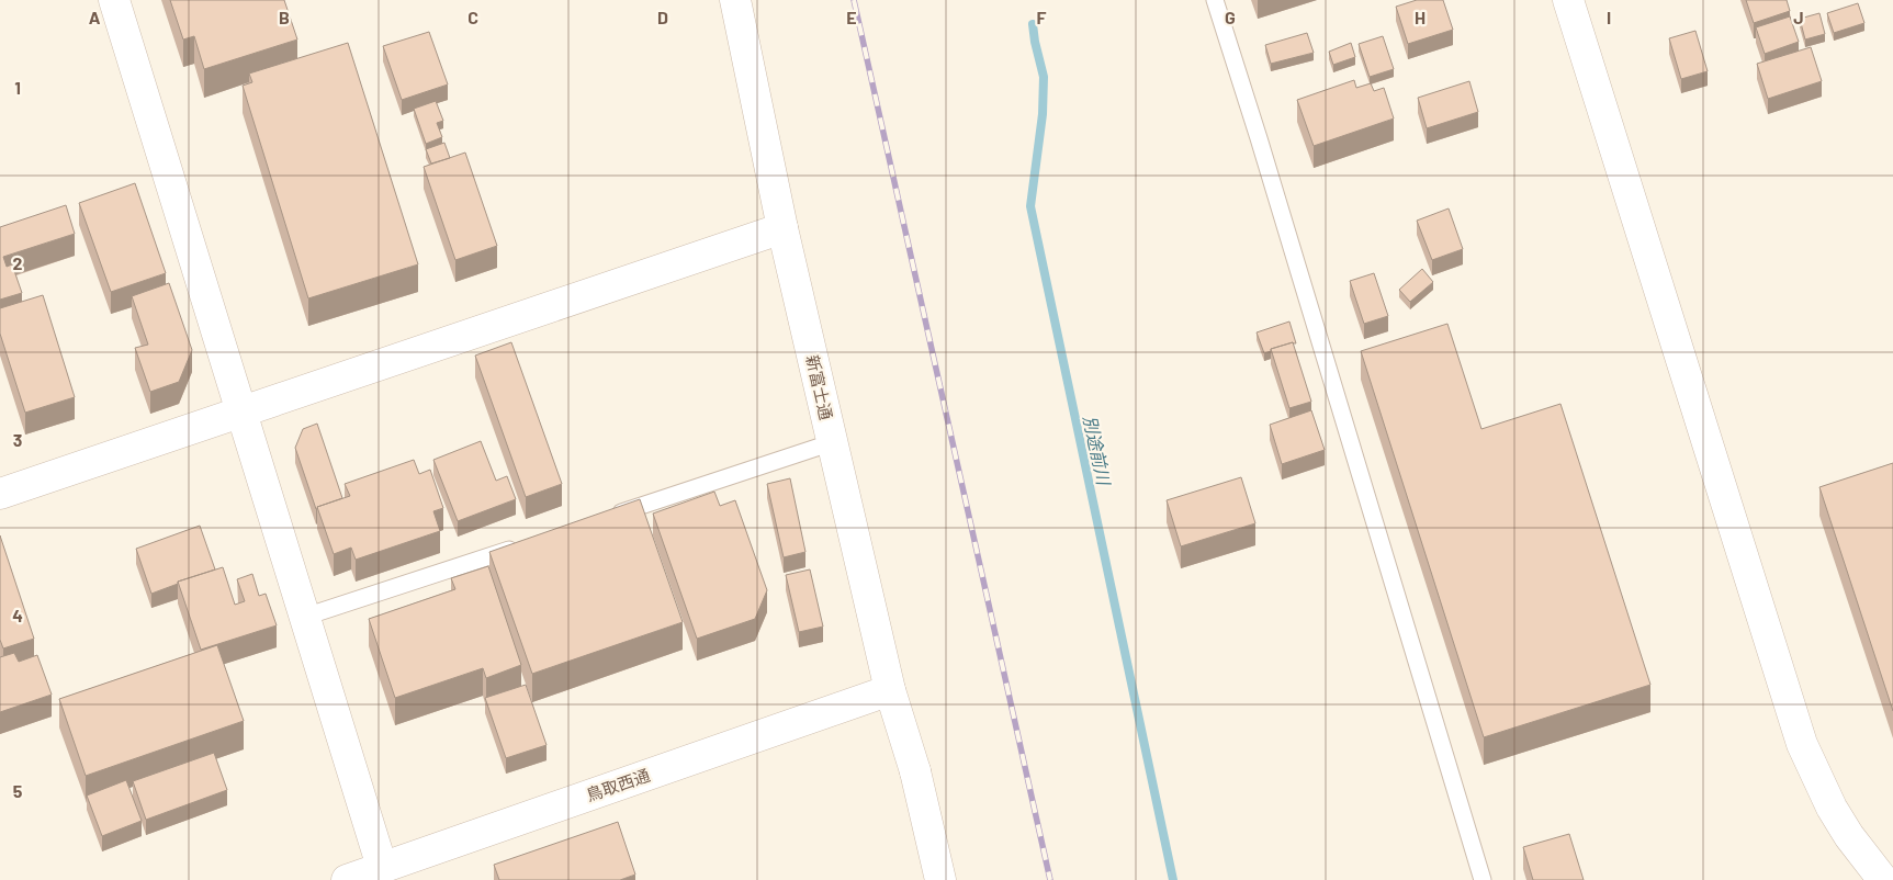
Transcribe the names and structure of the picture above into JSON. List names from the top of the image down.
{
  "streets": {
    "street": ["新富士通", "鳥取西通"]
  },
  "crossings": [
    ["新富士通", "鳥取西通"]
  ],
  "water": ["別途前川"],
  "grid": {
    "columns": [
      "A",
      "B",
      "C",
      "D",
      "E",
      "F",
      "G",
      "H",
      "I",
      "J"
    ],
    "rows": [
      "1",
      "2",
      "3",
      "4",
      "5"
    ]
  }
}
